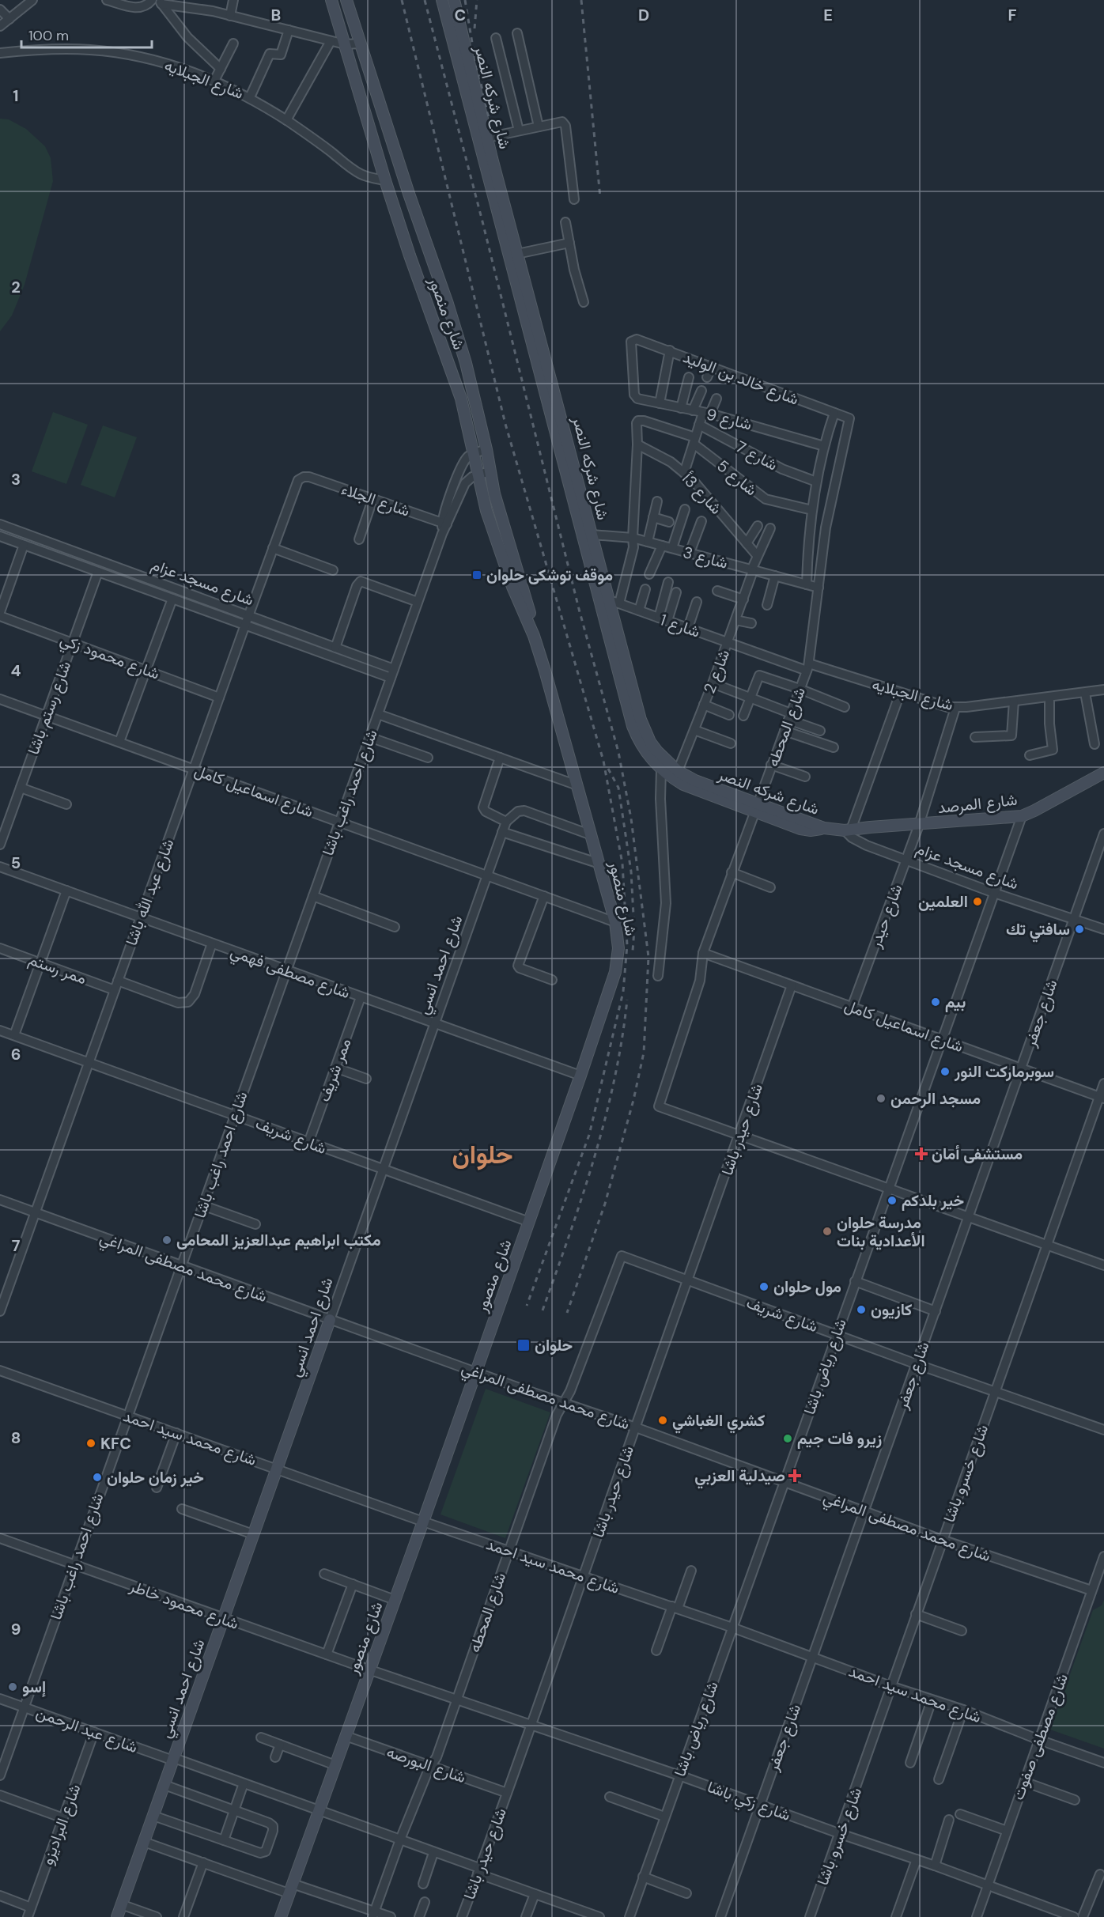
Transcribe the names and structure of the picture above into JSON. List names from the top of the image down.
{
  "streets": {
    "street": [
      "شارع الجبلايه",
      "شارع شركه النصر",
      "شارع منصور",
      "شارع خالد بن الوليد",
      "شارع 9",
      "شارع 7",
      "شارع 5",
      "شارع 3أ",
      "شارع الجلاء",
      "شارع 3",
      "شارع مسجد عزام",
      "شارع 1",
      "شارع محمود زكي",
      "شارع 2",
      "شارع رستم باشا",
      "شارع المحطه",
      "شارع اسماعيل كامل",
      "شارع احمد راغب باشا",
      "شارع المرصد",
      "شارع عبد الله باشا",
      "شارع حيدر",
      "شارع احمد انسي",
      "ممر رستم",
      "شارع مصطفى فهمي",
      "شارع جعفر",
      "ممر شريف",
      "شارع حيدر باشا",
      "شارع شريف",
      "شارع محمد مصطفى المراغي",
      "شارع رياض باشا",
      "شارع محمد سيد احمد",
      "شارع خسرو باشا",
      "شارع محمود خاطر",
      "شارع عبد الرحمن",
      "شارع مصطفى صفوت",
      "شارع البورصه",
      "شارع زكي باشا",
      "شارع البراديزو"
    ]
  },
  "crossings": [
    ["شارع الجبلايه", "شارع منصور"],
    ["شارع الجبلايه", "شارع 1"],
    ["شارع الجبلايه", "شارع المحطه"],
    ["شارع الجبلايه", "شارع حيدر"],
    ["شارع شركه النصر", "شارع 3"],
    ["شارع شركه النصر", "شارع مسجد عزام"],
    ["شارع شركه النصر", "شارع 1"],
    ["شارع شركه النصر", "شارع 2"],
    ["شارع شركه النصر", "شارع المحطه"],
    ["شارع منصور", "شارع اسماعيل كامل"],
    ["شارع منصور", "شارع احمد راغب باشا"],
    ["شارع منصور", "شارع مصطفى فهمي"],
    ["شارع منصور", "شارع شريف"],
    ["شارع منصور", "شارع محمد مصطفى المراغي"],
    ["شارع منصور", "شارع محمد سيد احمد"],
    ["شارع منصور", "شارع محمود خاطر"],
    ["شارع منصور", "شارع عبد الرحمن"],
    ["شارع منصور", "شارع البورصه"],
    ["شارع منصور", "شارع زكي باشا"],
    ["شارع خالد بن الوليد", "شارع 9"],
    ["شارع خالد بن الوليد", "شارع المحطه"],
    ["شارع 5", "شارع 3أ"],
    ["شارع 3أ", "شارع 2"],
    ["شارع الجلاء", "شارع احمد راغب باشا"],
    ["شارع الجلاء", "شارع عبد الله باشا"],
    ["شارع 3", "شارع 2"],
    ["شارع 3", "شارع المحطه"],
    ["شارع مسجد عزام", "شارع رستم باشا"],
    ["شارع مسجد عزام", "شارع احمد راغب باشا"],
    ["شارع مسجد عزام", "شارع المرصد"],
    ["شارع مسجد عزام", "شارع عبد الله باشا"],
    ["شارع مسجد عزام", "شارع حيدر"],
    ["شارع مسجد عزام", "شارع جعفر"],
    ["شارع مسجد عزام", "شارع رياض باشا"],
    ["شارع 1", "شارع 2"],
    ["شارع 1", "شارع المحطه"],
    ["شارع محمود زكي", "شارع رستم باشا"],
    ["شارع محمود زكي", "شارع عبد الله باشا"],
    ["شارع رستم باشا", "شارع اسماعيل كامل"],
    ["شارع المحطه", "شارع اسماعيل كامل"],
    ["شارع المحطه", "شارع حيدر باشا"],
    ["شارع المحطه", "شارع شريف"],
    ["شارع المحطه", "شارع محمد مصطفى المراغي"],
    ["شارع المحطه", "شارع محمد سيد احمد"],
    ["شارع المحطه", "شارع عبد الرحمن"],
    ["شارع المحطه", "شارع البورصه"],
    ["شارع المحطه", "شارع زكي باشا"],
    ["شارع اسماعيل كامل", "شارع احمد راغب باشا"],
    ["شارع اسماعيل كامل", "شارع عبد الله باشا"],
    ["شارع اسماعيل كامل", "شارع حيدر"],
    ["شارع اسماعيل كامل", "شارع احمد انسي"],
    ["شارع اسماعيل كامل", "شارع جعفر"],
    ["شارع اسماعيل كامل", "شارع حيدر باشا"],
    ["شارع اسماعيل كامل", "شارع رياض باشا"],
    ["شارع اسماعيل كامل", "شارع خسرو باشا"],
    ["شارع احمد راغب باشا", "شارع مصطفى فهمي"],
    ["شارع احمد راغب باشا", "شارع شريف"],
    ["شارع احمد راغب باشا", "شارع محمد مصطفى المراغي"],
    ["شارع احمد راغب باشا", "شارع محمد سيد احمد"],
    ["شارع احمد راغب باشا", "شارع محمود خاطر"],
    ["شارع احمد راغب باشا", "شارع عبد الرحمن"],
    ["شارع المرصد", "شارع حيدر"],
    ["شارع المرصد", "شارع رياض باشا"],
    ["شارع عبد الله باشا", "ممر رستم"],
    ["شارع عبد الله باشا", "شارع مصطفى فهمي"],
    ["شارع عبد الله باشا", "شارع شريف"],
    ["شارع عبد الله باشا", "شارع محمد مصطفى المراغي"],
    ["شارع احمد انسي", "شارع مصطفى فهمي"],
    ["شارع احمد انسي", "شارع شريف"],
    ["شارع احمد انسي", "شارع محمد مصطفى المراغي"],
    ["شارع احمد انسي", "شارع محمد سيد احمد"],
    ["شارع احمد انسي", "شارع محمود خاطر"],
    ["شارع احمد انسي", "شارع عبد الرحمن"],
    ["شارع مصطفى فهمي", "ممر شريف"],
    ["شارع جعفر", "شارع شريف"],
    ["شارع جعفر", "شارع محمد مصطفى المراغي"],
    ["شارع جعفر", "شارع محمد سيد احمد"],
    ["شارع جعفر", "شارع زكي باشا"],
    ["ممر شريف", "شارع شريف"],
    ["شارع حيدر باشا", "شارع شريف"],
    ["شارع حيدر باشا", "شارع محمد مصطفى المراغي"],
    ["شارع حيدر باشا", "شارع محمد سيد احمد"],
    ["شارع حيدر باشا", "شارع عبد الرحمن"],
    ["شارع حيدر باشا", "شارع البورصه"],
    ["شارع حيدر باشا", "شارع زكي باشا"],
    ["شارع شريف", "شارع رياض باشا"],
    ["شارع شريف", "شارع خسرو باشا"],
    ["شارع محمد مصطفى المراغي", "شارع رياض باشا"],
    ["شارع محمد مصطفى المراغي", "شارع خسرو باشا"],
    ["شارع محمد مصطفى المراغي", "شارع مصطفى صفوت"],
    ["شارع رياض باشا", "شارع محمد سيد احمد"],
    ["شارع رياض باشا", "شارع زكي باشا"],
    ["شارع محمد سيد احمد", "شارع خسرو باشا"],
    ["شارع محمد سيد احمد", "شارع مصطفى صفوت"],
    ["شارع خسرو باشا", "شارع زكي باشا"],
    ["شارع محمود خاطر", "شارع زكي باشا"],
    ["شارع عبد الرحمن", "شارع البراديزو"],
    ["شارع مصطفى صفوت", "شارع زكي باشا"]
  ],
  "districts": ["حلوان"],
  "places": {
    "transit": ["موقف توشكى حلوان", "حلوان"],
    "other": [
      "العلمين",
      "سافتي تك",
      "بيم",
      "سوبرماركت النور",
      "مسجد الرحمن",
      "خير بلدكم",
      "مدرسة حلوان الأعدادية بنات",
      "مكتب ابراهيم عبدالعزيز المحامى",
      "مول حلوان",
      "كازيون",
      "كشري الغباشي",
      "زيرو فات جيم",
      "KFC",
      "خير زمان حلوان",
      "إسو"
    ],
    "health": ["مستشفى أمان", "صيدلية العزبي"]
  },
  "scale_bar": "100 m",
  "grid": {
    "columns": [
      "B",
      "C",
      "D",
      "E",
      "F"
    ],
    "rows": [
      "1",
      "2",
      "3",
      "4",
      "5",
      "6",
      "7",
      "8",
      "9"
    ]
  }
}
